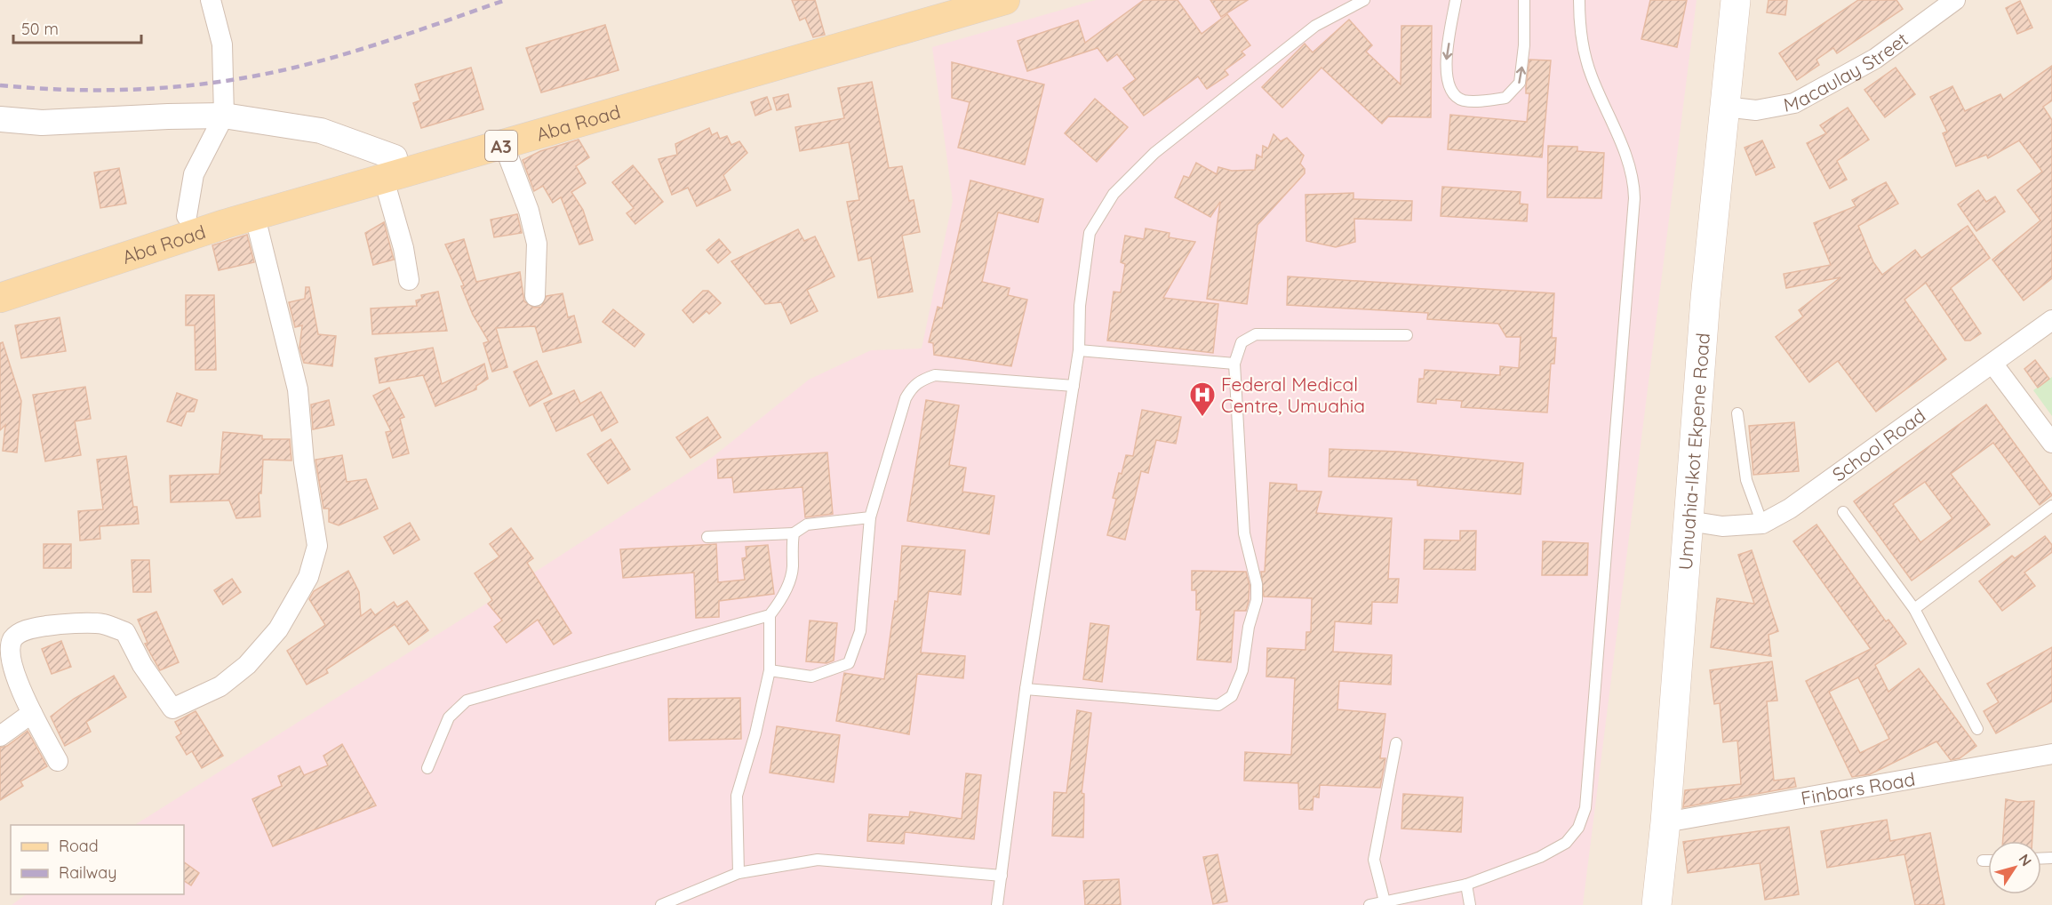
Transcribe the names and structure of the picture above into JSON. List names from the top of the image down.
{
  "streets": {
    "main road": ["Aba Road", "A3", "Umuahia-Ikot Ekpene Road"],
    "street": ["Macaulay Street", "School Road", "Finbars Road"]
  },
  "crossings": [
    ["Macaulay Street", "Umuahia-Ikot Ekpene Road"],
    ["School Road", "Umuahia-Ikot Ekpene Road"],
    ["Umuahia-Ikot Ekpene Road", "Finbars Road"]
  ],
  "places": {
    "hospital": ["Federal Medical Centre, Umuahia"]
  },
  "legend": ["Road", "Railway"],
  "scale_bar": "50 m",
  "north": "top right"
}
